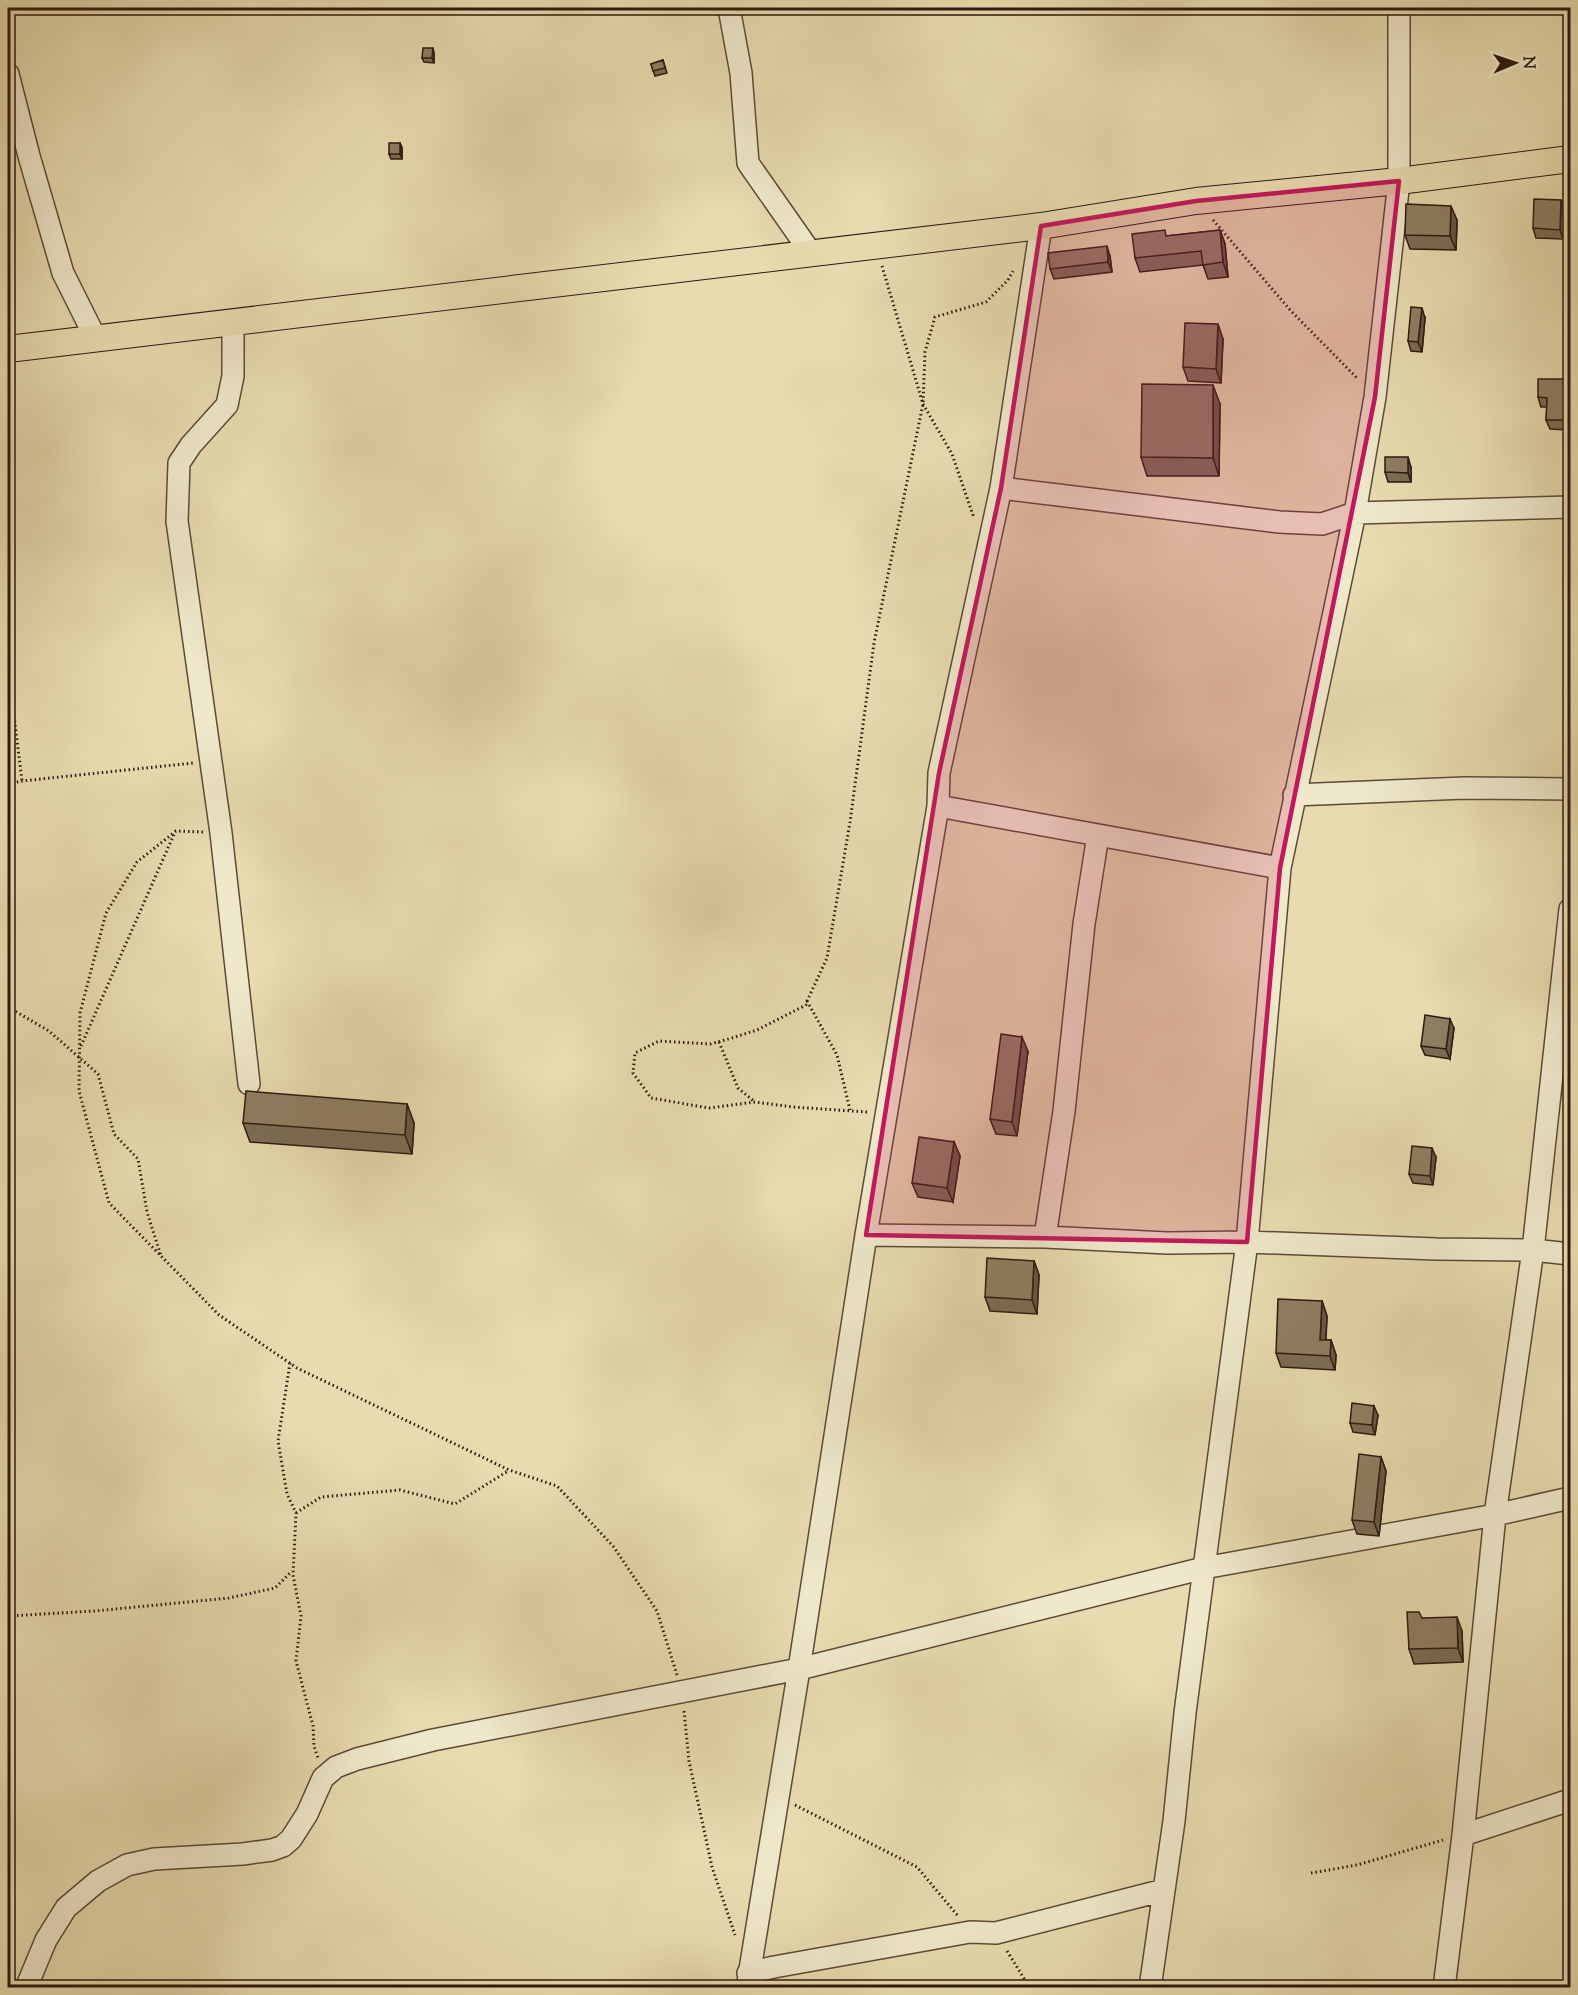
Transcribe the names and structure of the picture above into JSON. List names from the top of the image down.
{
  "north": "right"
}
